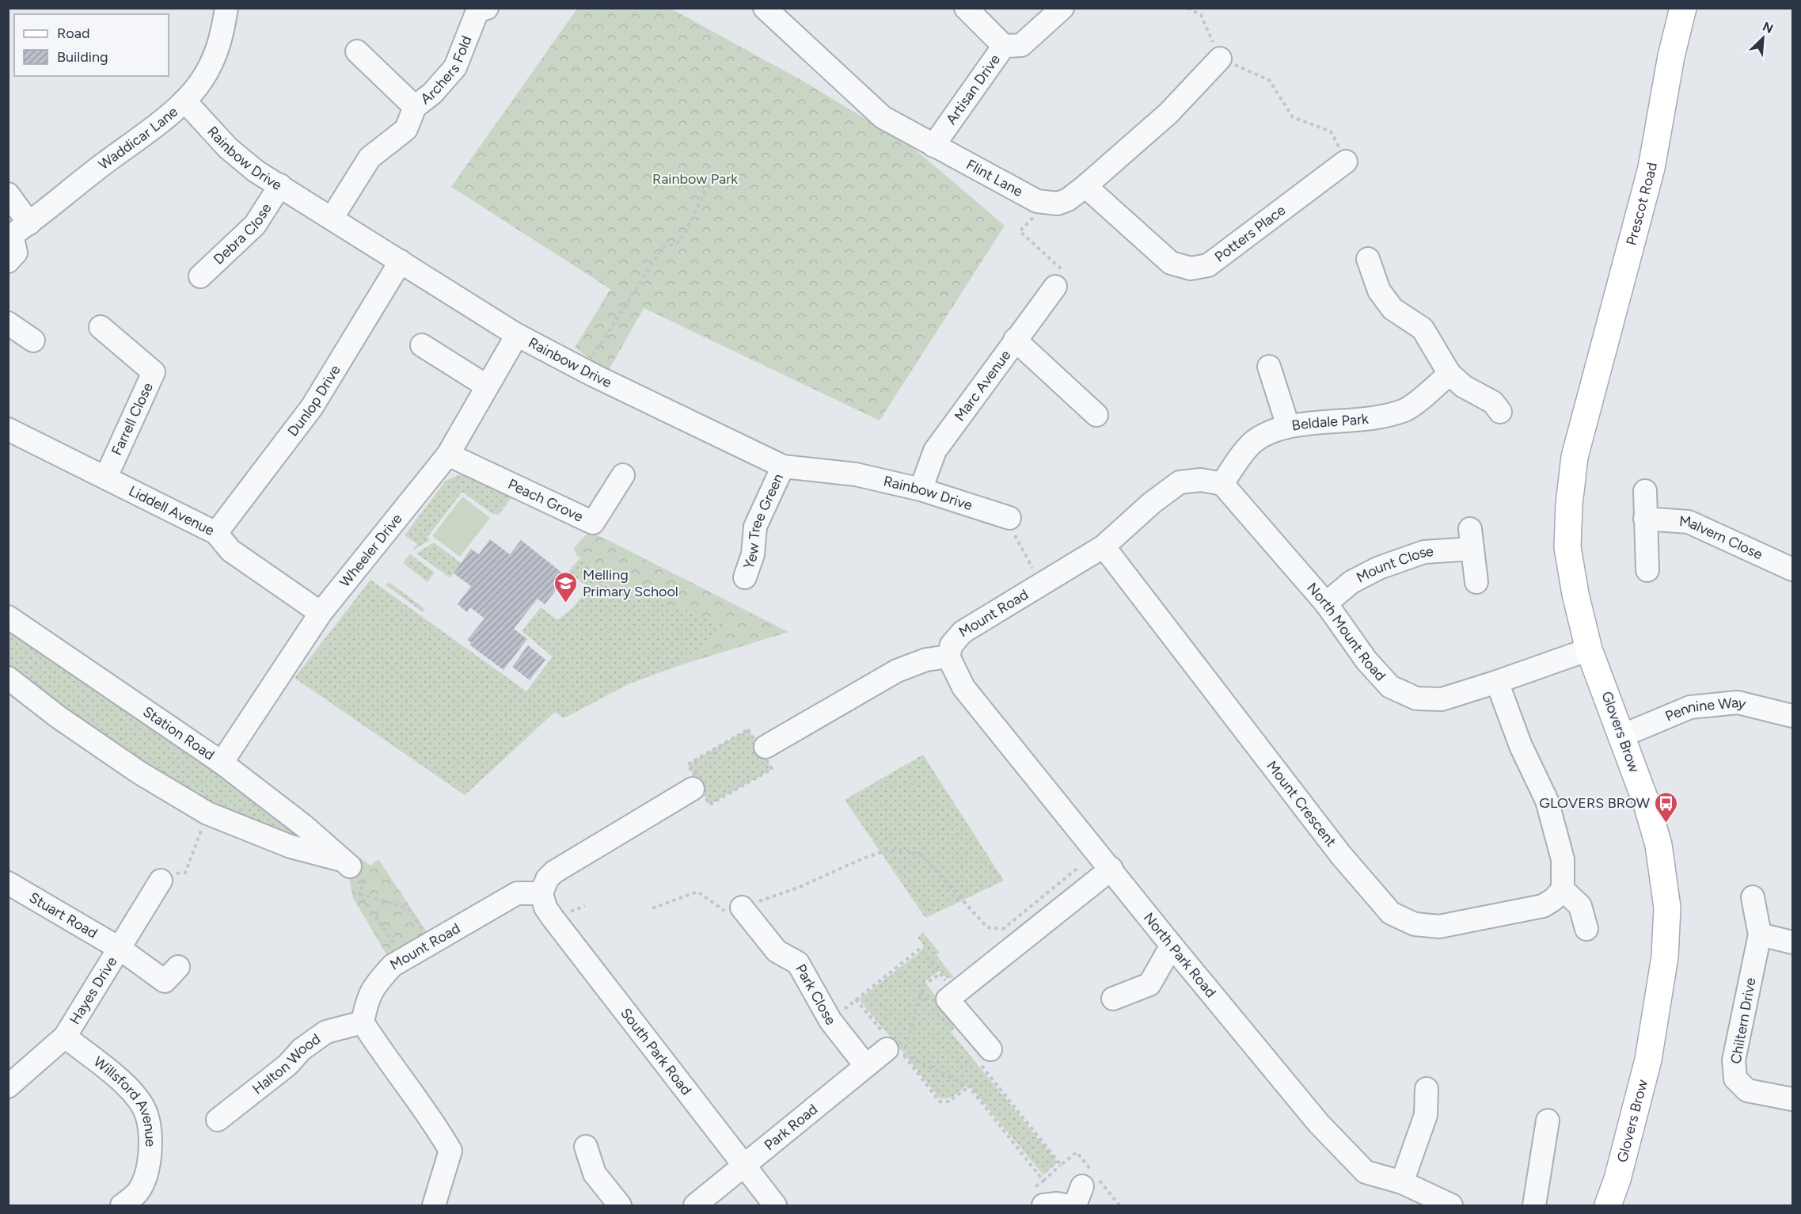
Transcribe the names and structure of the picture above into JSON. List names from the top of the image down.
{
  "streets": {
    "main road": ["Prescot Road", "Glovers Brow"],
    "street": [
      "Archers Fold",
      "Artisan Drive",
      "Waddicar Lane",
      "Rainbow Drive",
      "Flint Lane",
      "Debra Close",
      "Potters Place",
      "Marc Avenue",
      "Dunlop Drive",
      "Farrell Close",
      "Beldale Park",
      "Peach Grove",
      "Liddell Avenue",
      "Yew Tree Green",
      "Malvern Close",
      "Wheeler Drive",
      "Mount Close",
      "Mount Road",
      "North Mount Road",
      "Pennine Way",
      "Station Road",
      "Mount Crescent",
      "Stuart Road",
      "North Park Road",
      "Hayes Drive",
      "Park Close",
      "Chiltern Drive",
      "South Park Road",
      "Halton Wood",
      "Willsford Avenue",
      "Park Road"
    ]
  },
  "crossings": [
    ["Archers Fold", "Rainbow Drive"],
    ["Artisan Drive", "Flint Lane"],
    ["Waddicar Lane", "Rainbow Drive"],
    ["Rainbow Drive", "Debra Close"],
    ["Rainbow Drive", "Marc Avenue"],
    ["Rainbow Drive", "Dunlop Drive"],
    ["Rainbow Drive", "Yew Tree Green"],
    ["Rainbow Drive", "Wheeler Drive"],
    ["Prescot Road", "Glovers Brow"],
    ["Dunlop Drive", "Liddell Avenue"],
    ["Farrell Close", "Liddell Avenue"],
    ["Beldale Park", "Mount Road"],
    ["Beldale Park", "North Mount Road"],
    ["Peach Grove", "Wheeler Drive"],
    ["Liddell Avenue", "Wheeler Drive"],
    ["Wheeler Drive", "Station Road"],
    ["Mount Close", "North Mount Road"],
    ["Mount Road", "North Mount Road"],
    ["Mount Road", "Mount Crescent"],
    ["Mount Road", "North Park Road"],
    ["Mount Road", "South Park Road"],
    ["Mount Road", "Halton Wood"],
    ["North Mount Road", "Glovers Brow"],
    ["Pennine Way", "Glovers Brow"],
    ["Stuart Road", "Hayes Drive"],
    ["Hayes Drive", "Willsford Avenue"],
    ["Park Close", "Park Road"],
    ["South Park Road", "Park Road"]
  ],
  "parks": ["Rainbow Park"],
  "places": {
    "school or university": ["Melling Primary School"],
    "bus stop": ["GLOVERS BROW"]
  },
  "legend": ["Road", "Building"],
  "north": "top right"
}
